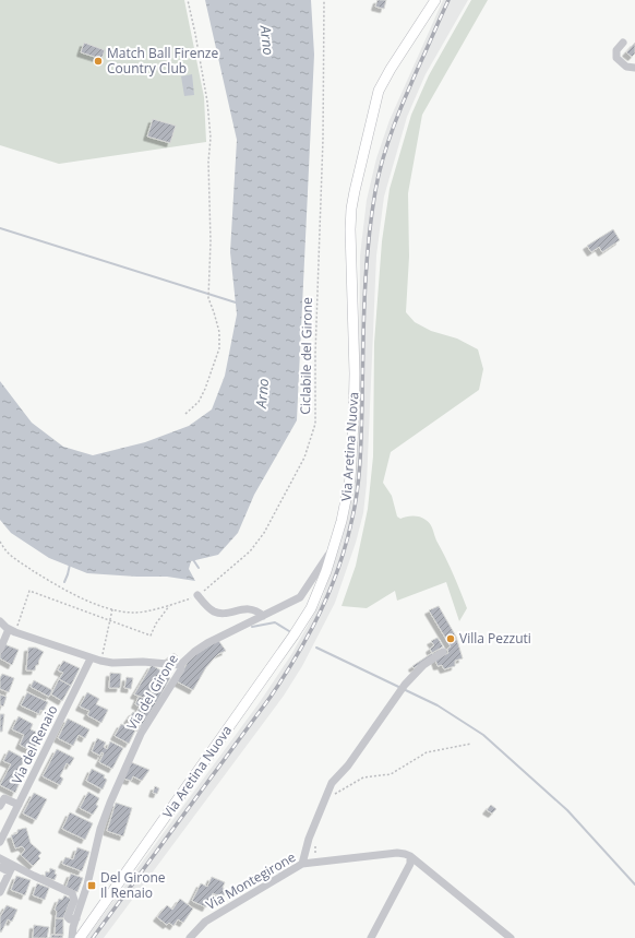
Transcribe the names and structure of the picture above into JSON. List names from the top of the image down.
{
  "streets": {
    "main road": ["Via Aretina Nuova"],
    "street": ["Via del Girone", "Via del Renaio", "Via Montegirone"],
    "path": ["Ciclabile del Girone"]
  },
  "crossings": [
    ["Via Aretina Nuova", "Via del Girone"]
  ],
  "water": ["Arno"],
  "places": {
    "other": ["Match Ball Firenze Country Club", "Villa Pezzuti"],
    "transit": ["Del Girone Il Renaio"]
  }
}
